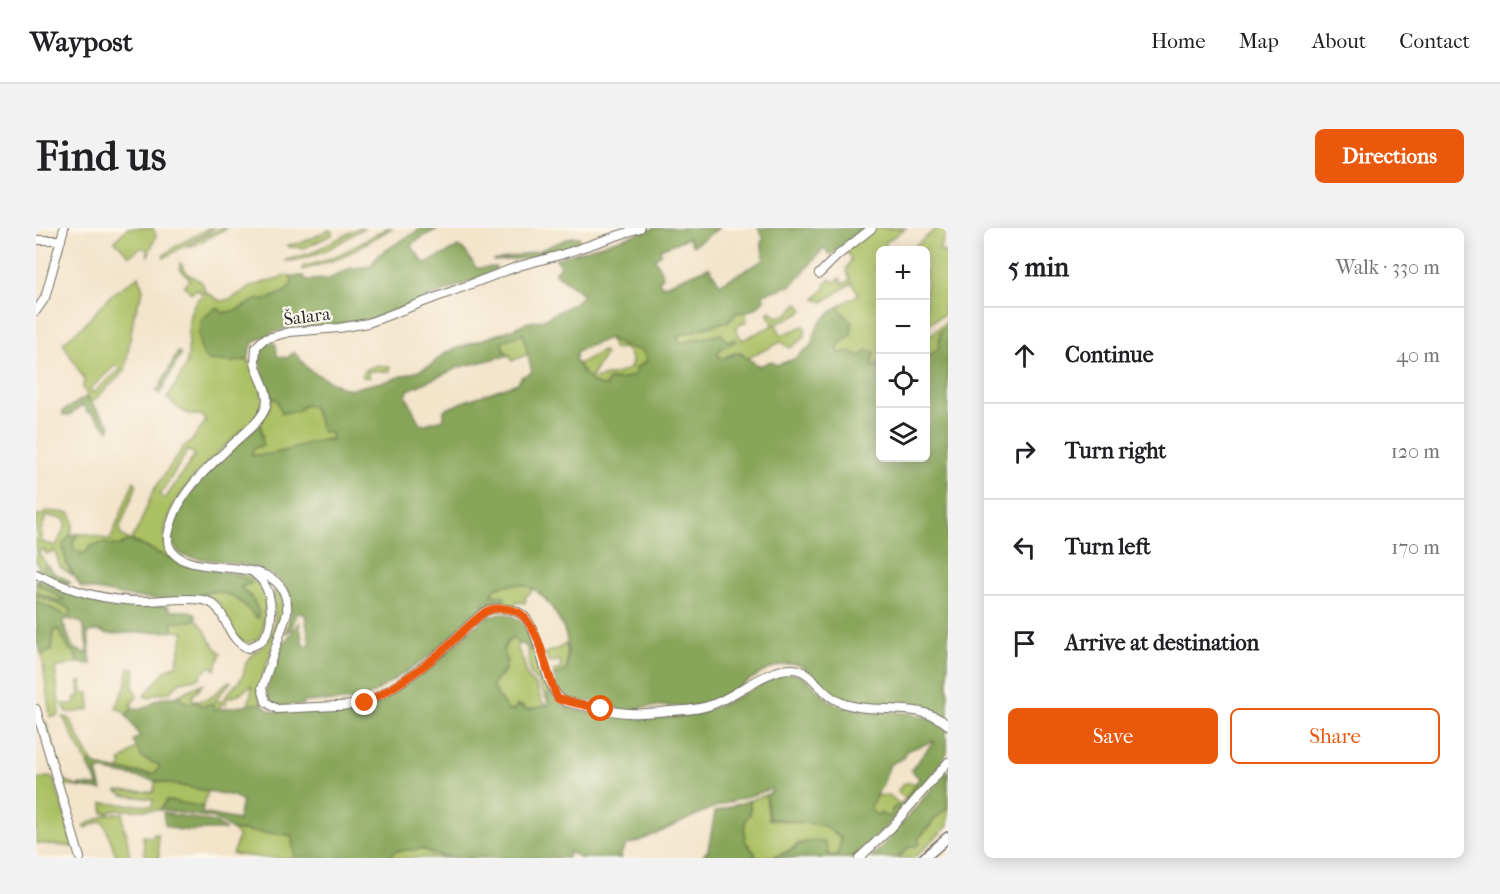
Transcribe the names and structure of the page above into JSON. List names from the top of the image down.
{
  "streets": {
    "street": ["Šalara"]
  },
  "page": {
    "header": "Waypost",
    "nav": [
      "Home",
      "Map",
      "About",
      "Contact"
    ],
    "buttons": [
      "Directions",
      ["Save", "Share"]
    ],
    "title": "Find us",
    "heading": ["5 min", "Walk · 330 m"],
    "map_buttons": ["+", "−"],
    "list": [
      ["Continue", "40 m"],
      ["Turn right", "120 m"],
      ["Turn left", "170 m"],
      "Arrive at destination"
    ]
  }
}
